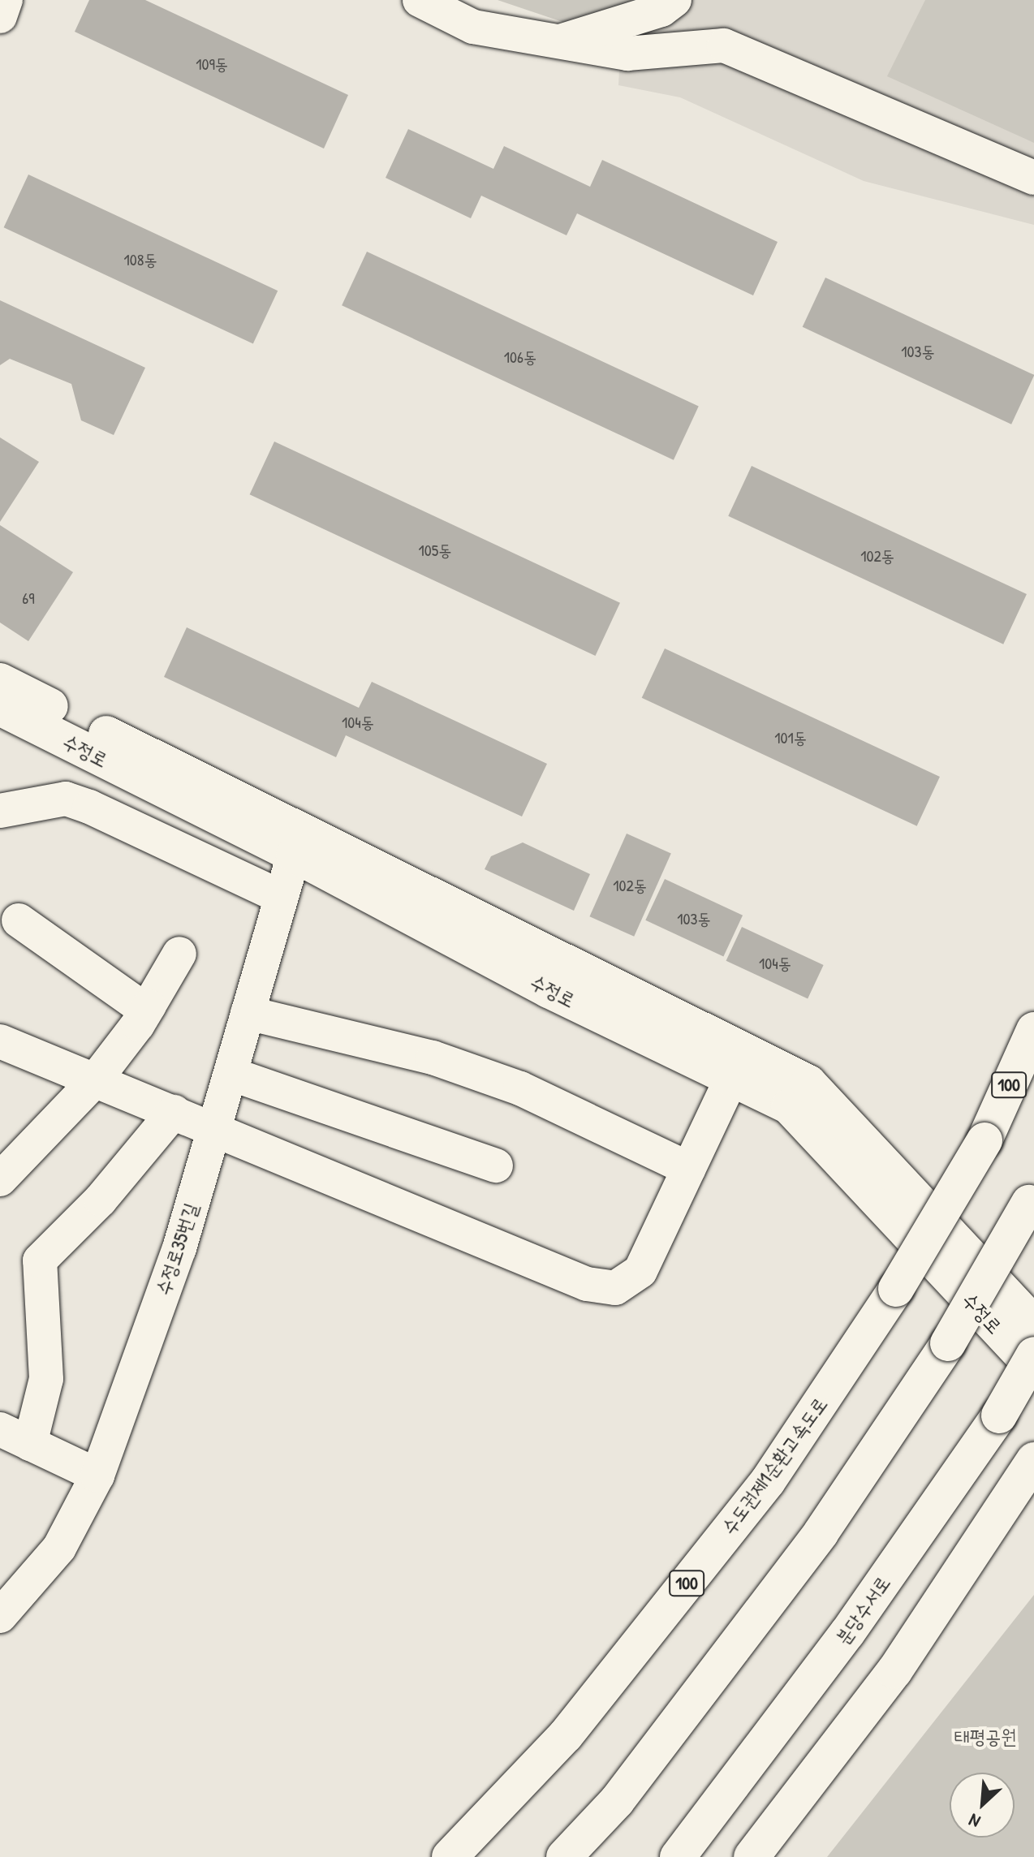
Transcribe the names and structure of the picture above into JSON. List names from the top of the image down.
{
  "streets": {
    "main road": [
      "수정로",
      "100",
      "수도권제1순환고속도로",
      "분당수서로"
    ],
    "street": ["수정로35번길"]
  },
  "crossings": [
    ["수정로", "수정로35번길"]
  ],
  "parks": ["태평공원"],
  "house_numbers": [
    "109동",
    "108동",
    "103동",
    "106동",
    "105동",
    "102동",
    "69",
    "104동",
    "101동",
    "102동",
    "103동",
    "104동"
  ],
  "north": "bottom left"
}
